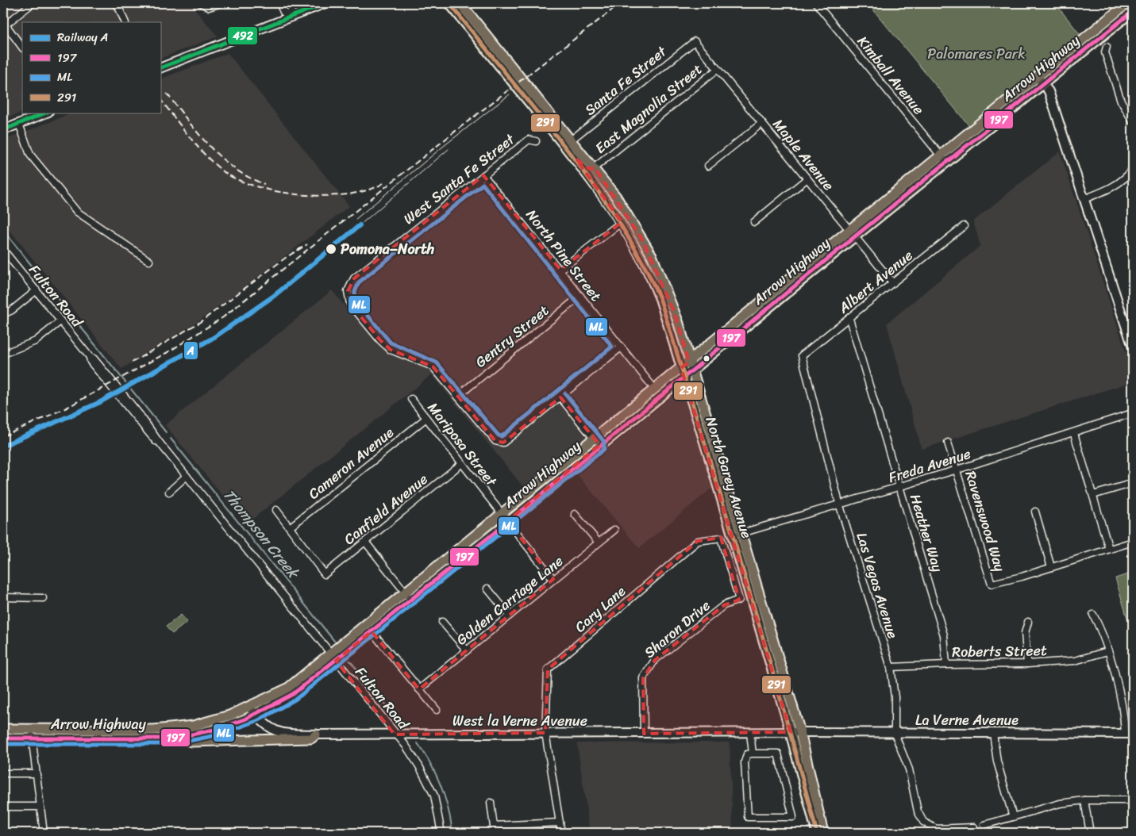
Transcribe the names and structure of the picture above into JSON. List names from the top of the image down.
{
  "streets": {
    "main road": [
      "Arrow Highway",
      "North Garey Avenue",
      "La Verne Avenue",
      "West la Verne Avenue"
    ],
    "street": [
      "Kimball Avenue",
      "Santa Fe Street",
      "East Magnolia Street",
      "Maple Avenue",
      "West Santa Fe Street",
      "North Pine Street",
      "Albert Avenue",
      "Fulton Road",
      "Gentry Street",
      "Mariposa Street",
      "Cameron Avenue",
      "Freda Avenue",
      "Canfield Avenue",
      "Ravenswood Way",
      "Heather Way",
      "Las Vegas Avenue",
      "Golden Carriage Lane",
      "Cary Lane",
      "Sharon Drive",
      "Roberts Street"
    ]
  },
  "crossings": [
    ["Arrow Highway", "Kimball Avenue"],
    ["Arrow Highway", "Maple Avenue"],
    ["Arrow Highway", "North Pine Street"],
    ["Arrow Highway", "Fulton Road"],
    ["Arrow Highway", "Mariposa Street"],
    ["Arrow Highway", "North Garey Avenue"],
    ["Arrow Highway", "West la Verne Avenue"],
    ["Santa Fe Street", "Maple Avenue"],
    ["Santa Fe Street", "North Garey Avenue"],
    ["East Magnolia Street", "Maple Avenue"],
    ["East Magnolia Street", "North Garey Avenue"],
    ["Maple Avenue", "Albert Avenue"],
    ["West Santa Fe Street", "North Pine Street"],
    ["West Santa Fe Street", "Gentry Street"],
    ["North Pine Street", "Gentry Street"],
    ["Albert Avenue", "Heather Way"],
    ["Albert Avenue", "Las Vegas Avenue"],
    ["Fulton Road", "West la Verne Avenue"],
    ["Mariposa Street", "Cameron Avenue"],
    ["Mariposa Street", "Canfield Avenue"],
    ["Mariposa Street", "Golden Carriage Lane"],
    ["Cameron Avenue", "Canfield Avenue"],
    ["Freda Avenue", "North Garey Avenue"],
    ["Freda Avenue", "Ravenswood Way"],
    ["Freda Avenue", "Heather Way"],
    ["Freda Avenue", "Las Vegas Avenue"],
    ["North Garey Avenue", "La Verne Avenue"],
    ["North Garey Avenue", "West la Verne Avenue"],
    ["Heather Way", "Roberts Street"],
    ["Las Vegas Avenue", "Roberts Street"],
    ["Las Vegas Avenue", "La Verne Avenue"],
    ["Cary Lane", "Sharon Drive"],
    ["Cary Lane", "West la Verne Avenue"],
    ["Sharon Drive", "West la Verne Avenue"],
    ["La Verne Avenue", "West la Verne Avenue"]
  ],
  "water": ["Thompson Creek"],
  "parks": ["Palomares Park"],
  "places": ["Pomona–North"],
  "lines": [
    "transit line 291",
    "transit line 492",
    "transit line 197",
    "transit line ML",
    "rail line A"
  ],
  "legend": [
    "Railway A",
    "197",
    "ML",
    "291"
  ]
}
